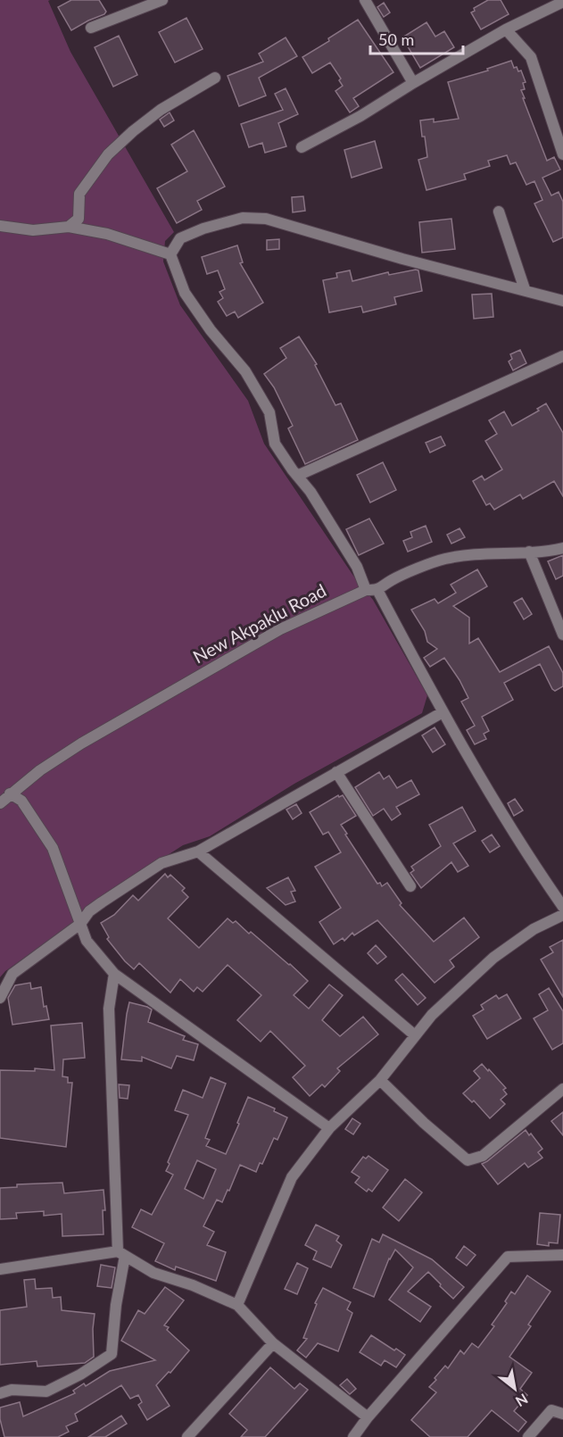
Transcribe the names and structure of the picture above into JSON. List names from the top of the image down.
{
  "streets": {
    "street": ["New Akpaklu Road"]
  },
  "scale_bar": "50 m",
  "north": "bottom right"
}
